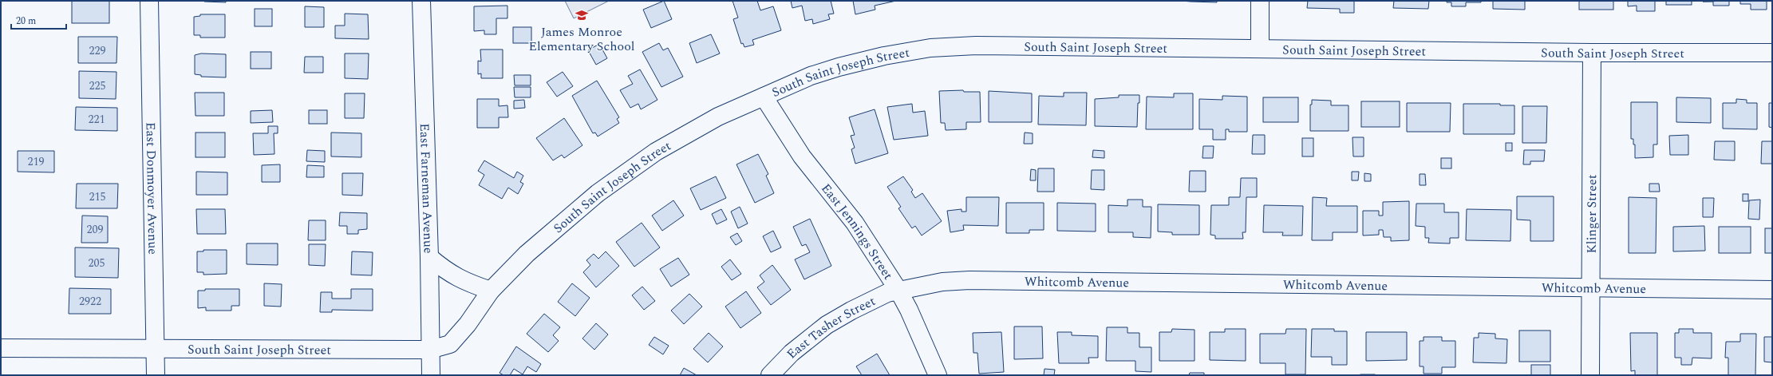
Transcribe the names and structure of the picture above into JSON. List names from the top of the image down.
{
  "streets": {
    "street": [
      "South Saint Joseph Street",
      "East Donmoyer Avenue",
      "East Farneman Avenue",
      "Klinger Street",
      "East Jennings Street",
      "Whitcomb Avenue",
      "East Tasher Street"
    ]
  },
  "crossings": [
    ["South Saint Joseph Street", "East Donmoyer Avenue"],
    ["South Saint Joseph Street", "East Farneman Avenue"],
    ["South Saint Joseph Street", "Klinger Street"],
    ["South Saint Joseph Street", "East Jennings Street"],
    ["Klinger Street", "Whitcomb Avenue"],
    ["East Jennings Street", "Whitcomb Avenue"],
    ["East Jennings Street", "East Tasher Street"],
    ["Whitcomb Avenue", "East Tasher Street"]
  ],
  "places": {
    "school or university": ["James Monroe Elementary School"]
  },
  "house_numbers": [
    "229",
    "225",
    "221",
    "219",
    "215",
    "209",
    "205",
    "2922"
  ],
  "scale_bar": "20 m"
}
